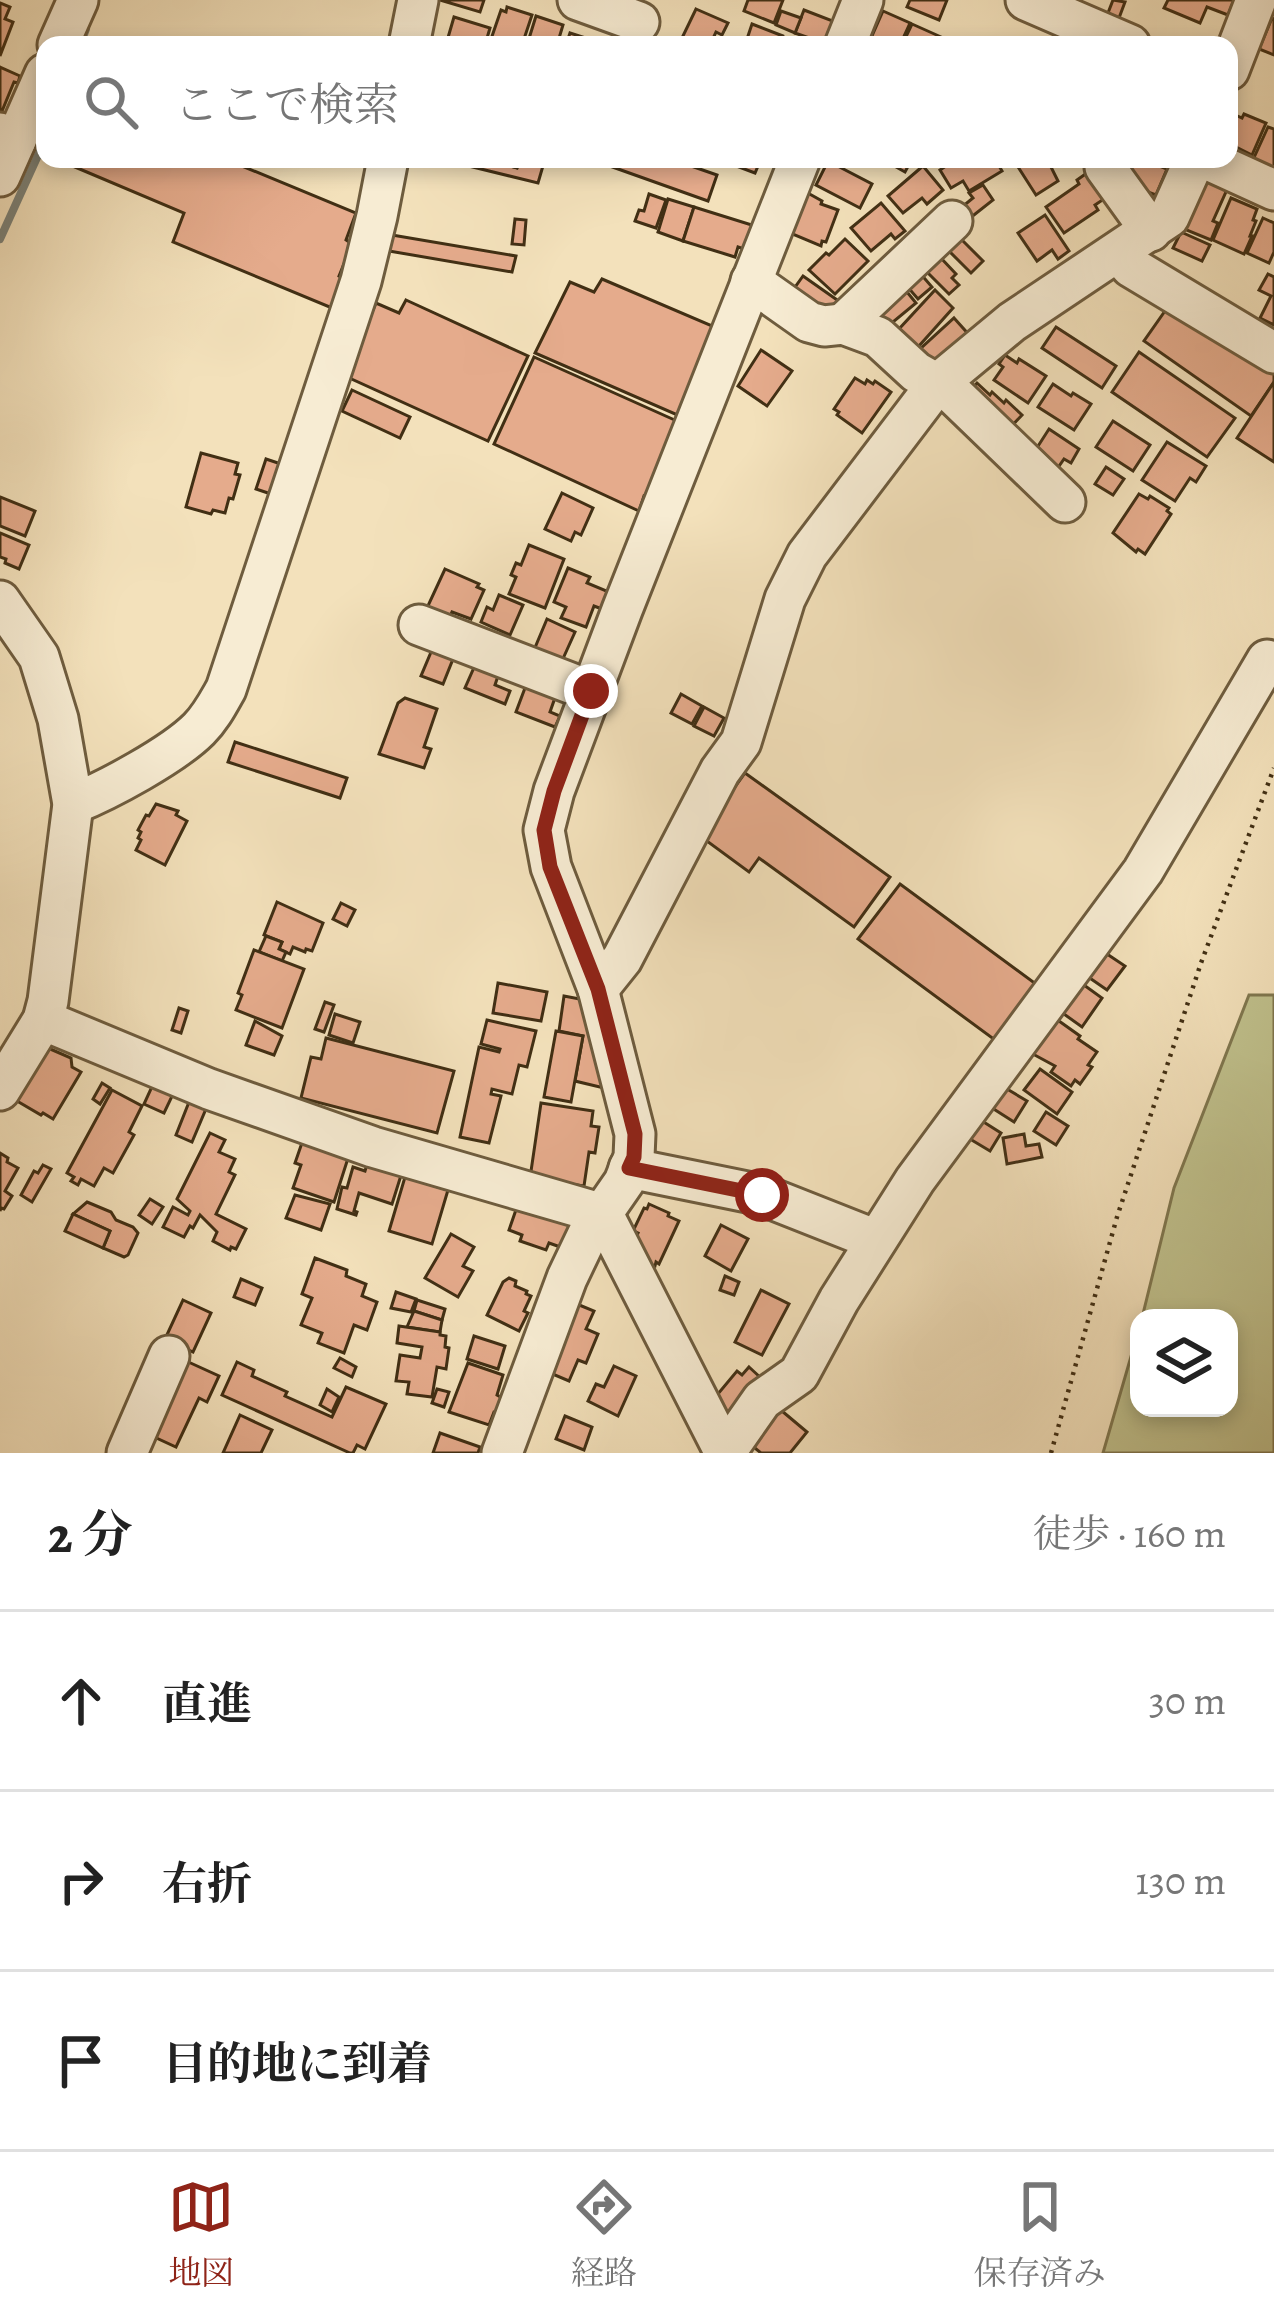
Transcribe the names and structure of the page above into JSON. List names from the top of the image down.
{
  "page": {
    "search": "ここで検索",
    "heading": ["2 分", "徒歩 · 160 m"],
    "list": [
      ["直進", "30 m"],
      ["右折", "130 m"],
      "目的地に到着"
    ],
    "nav": ["地図", "経路", "保存済み"]
  }
}
